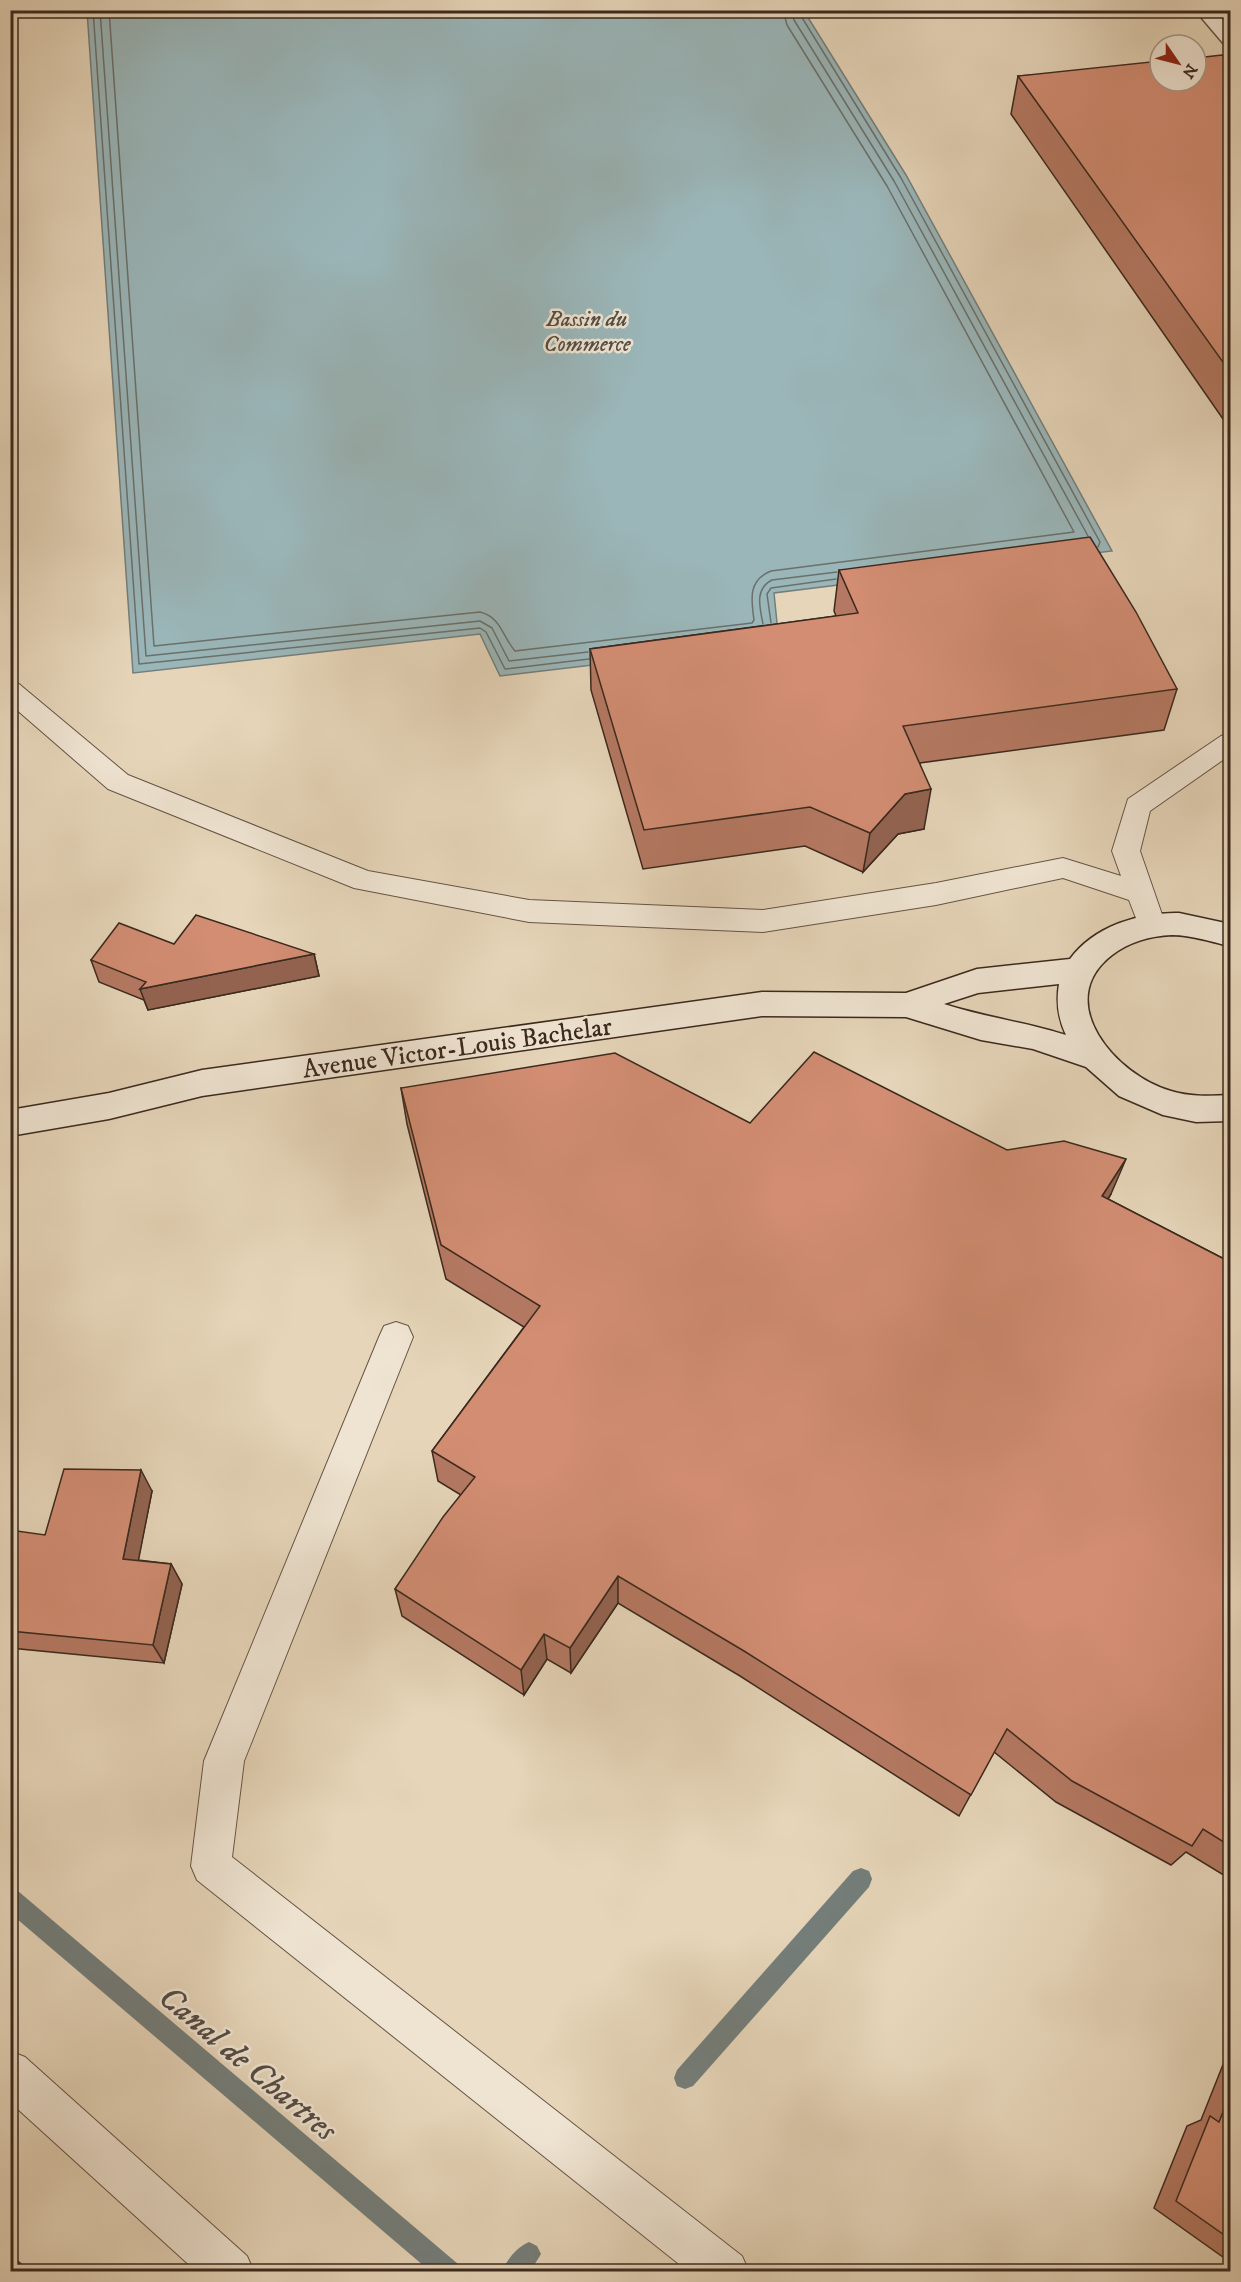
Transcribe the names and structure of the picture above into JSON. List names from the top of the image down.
{
  "streets": {
    "main road": ["Avenue Victor-Louis Bachelar"]
  },
  "water": ["Bassin du Commerce", "Canal de Chartres"],
  "north": "bottom right"
}
